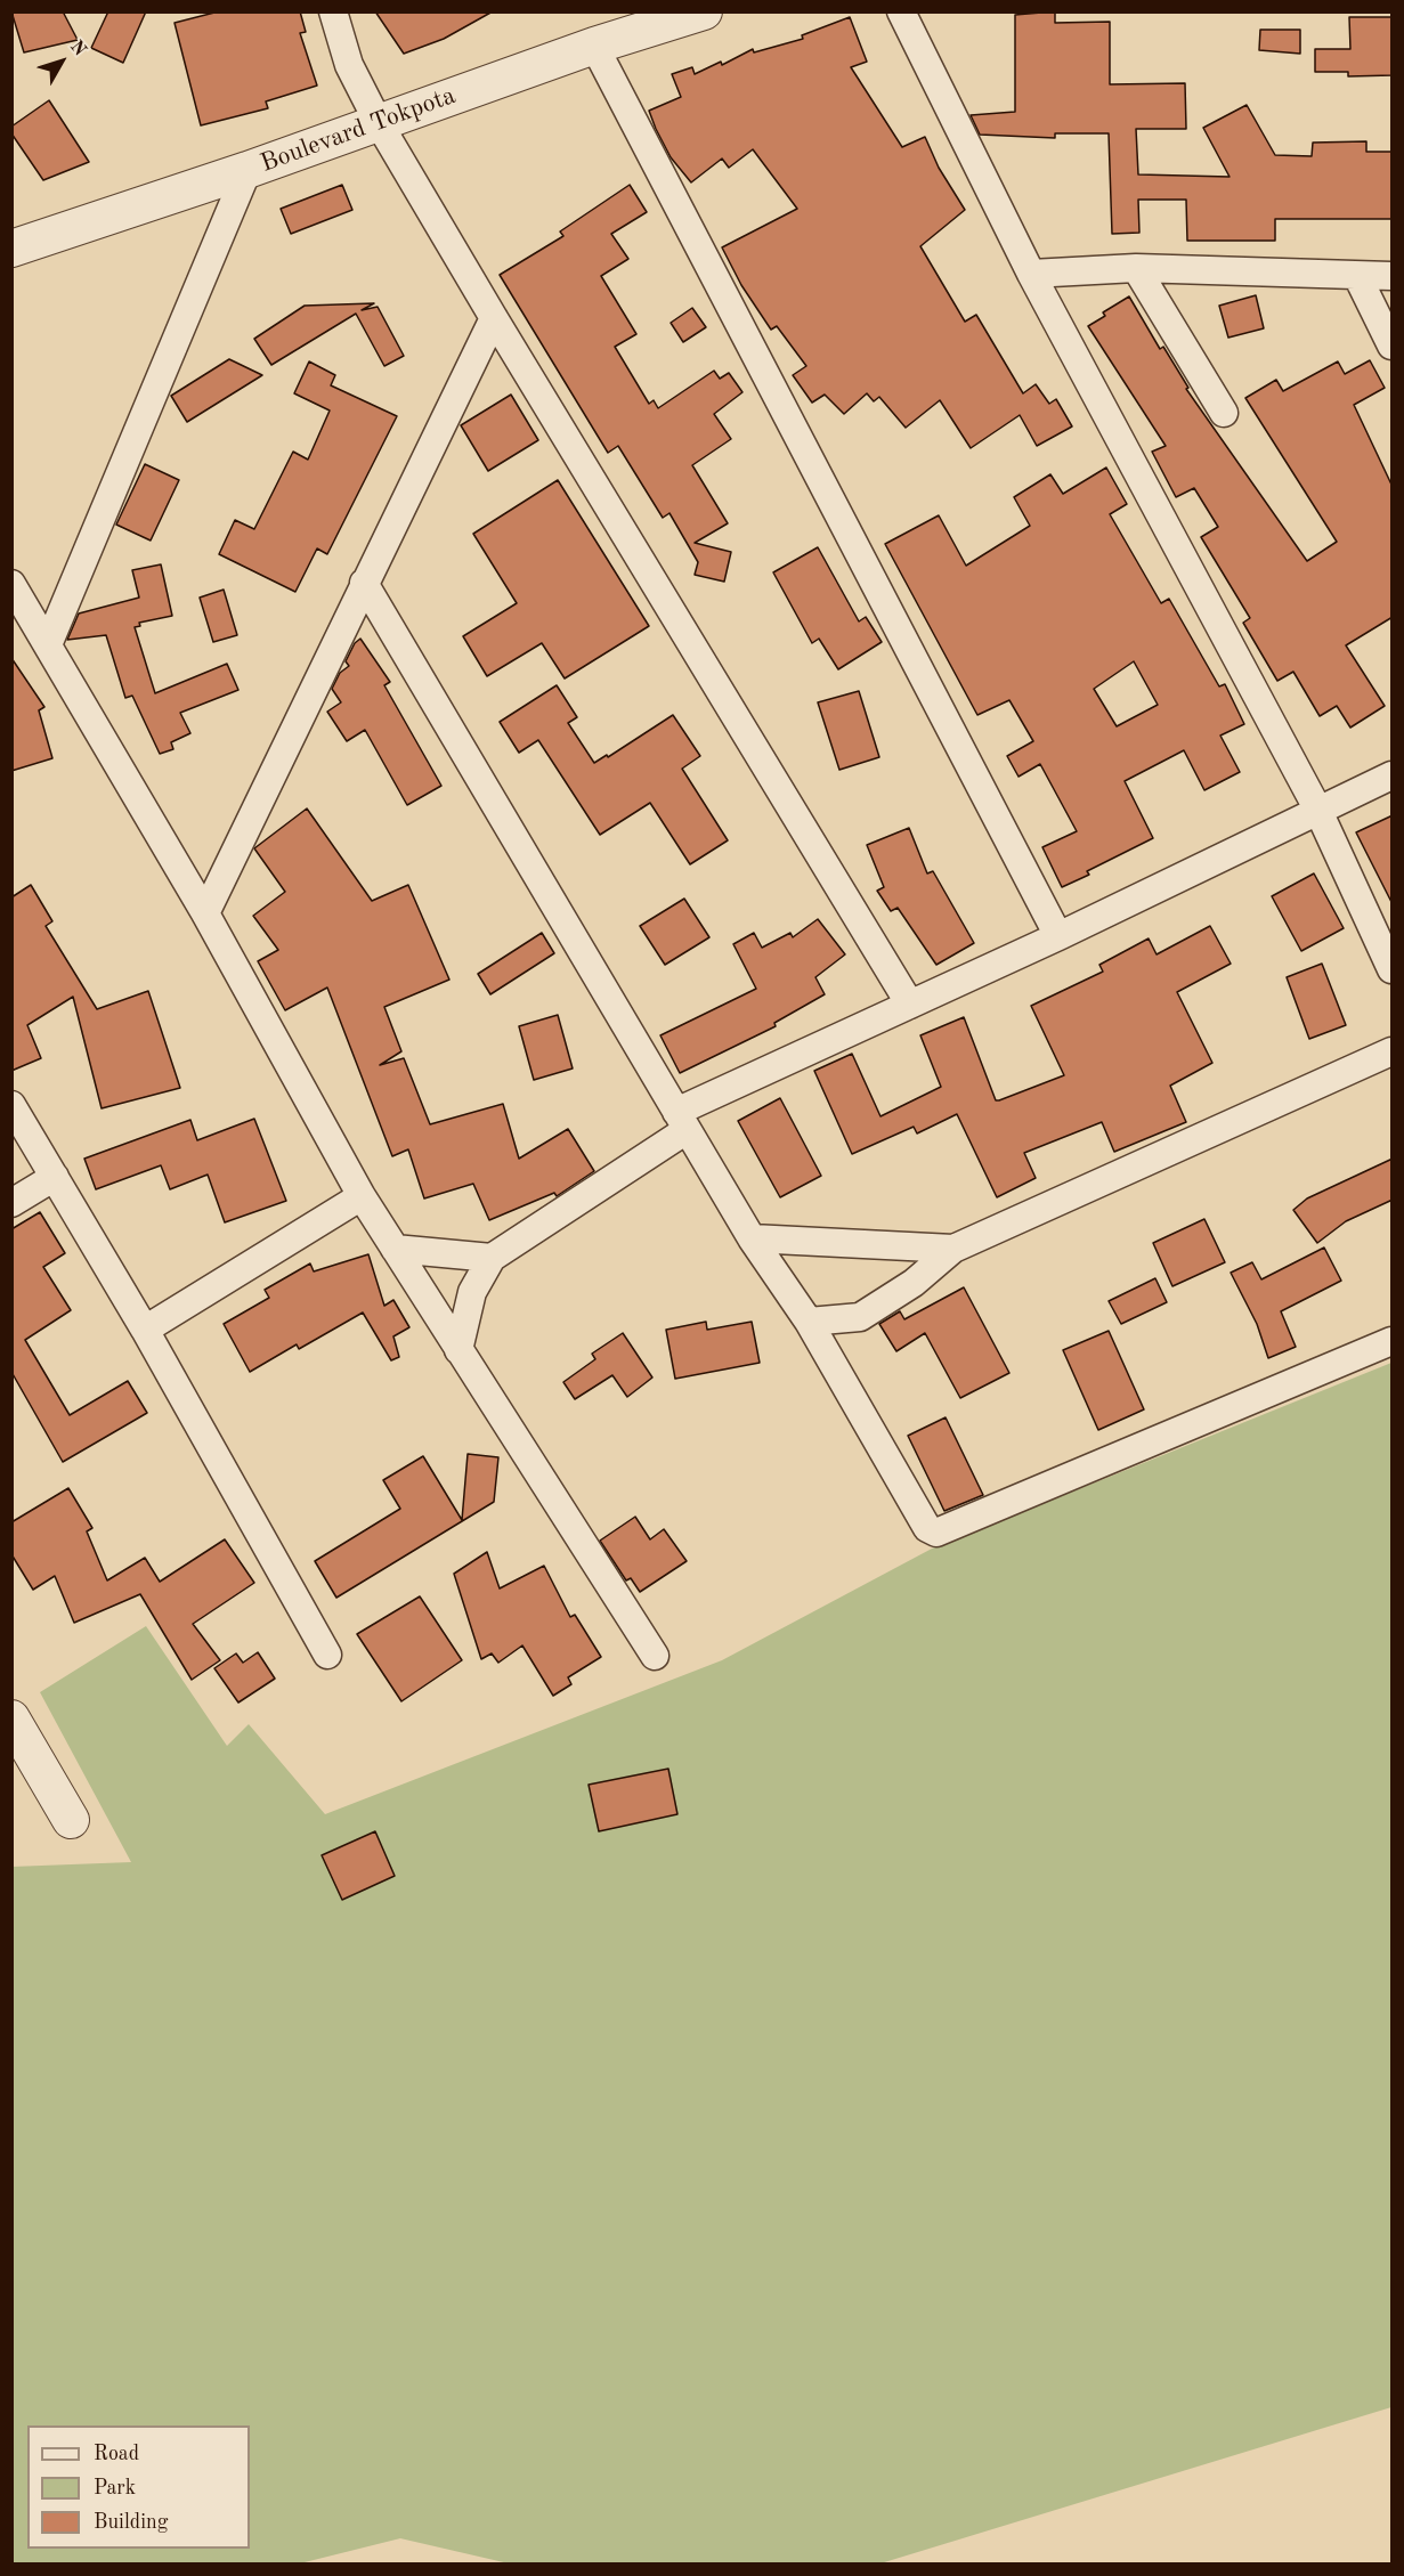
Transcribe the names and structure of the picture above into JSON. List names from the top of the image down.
{
  "streets": {
    "street": ["Boulevard Tokpota"]
  },
  "legend": ["Road", "Park", "Building"],
  "north": "top right"
}
